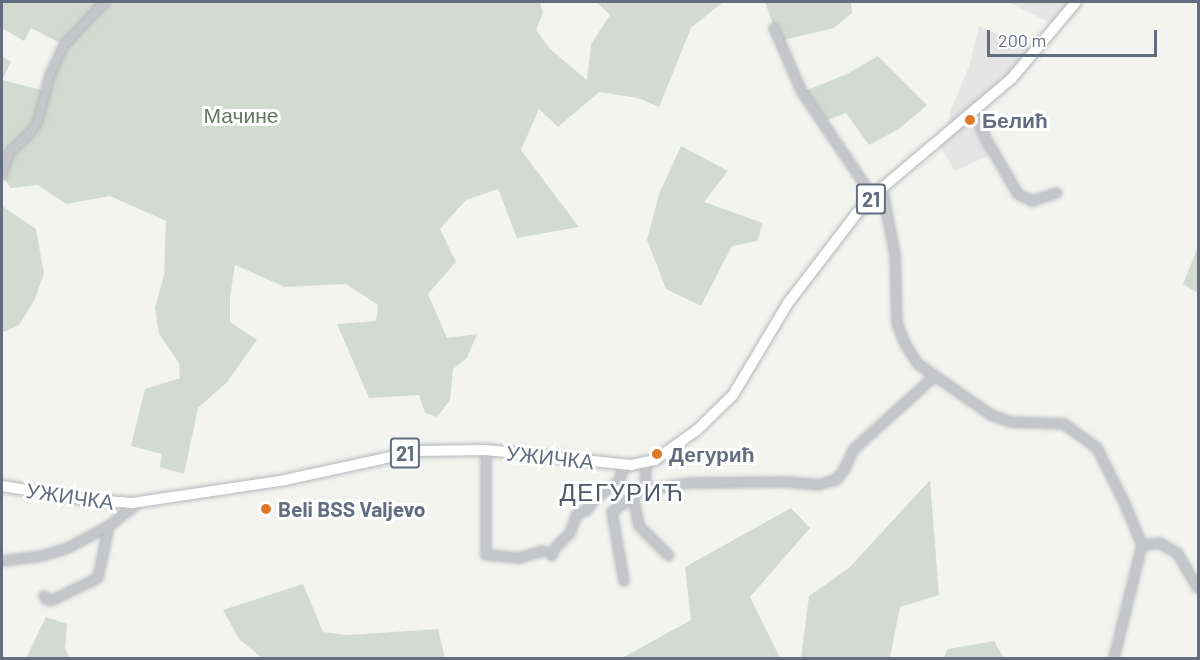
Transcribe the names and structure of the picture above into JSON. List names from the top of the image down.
{
  "streets": {
    "main road": ["21", "УЖИЧКА"]
  },
  "districts": ["ДЕГУРИЋ"],
  "parks": ["Мачине"],
  "places": ["Белић", "Дегурић", "Beli BSS Valjevo"],
  "scale_bar": "200 m"
}
